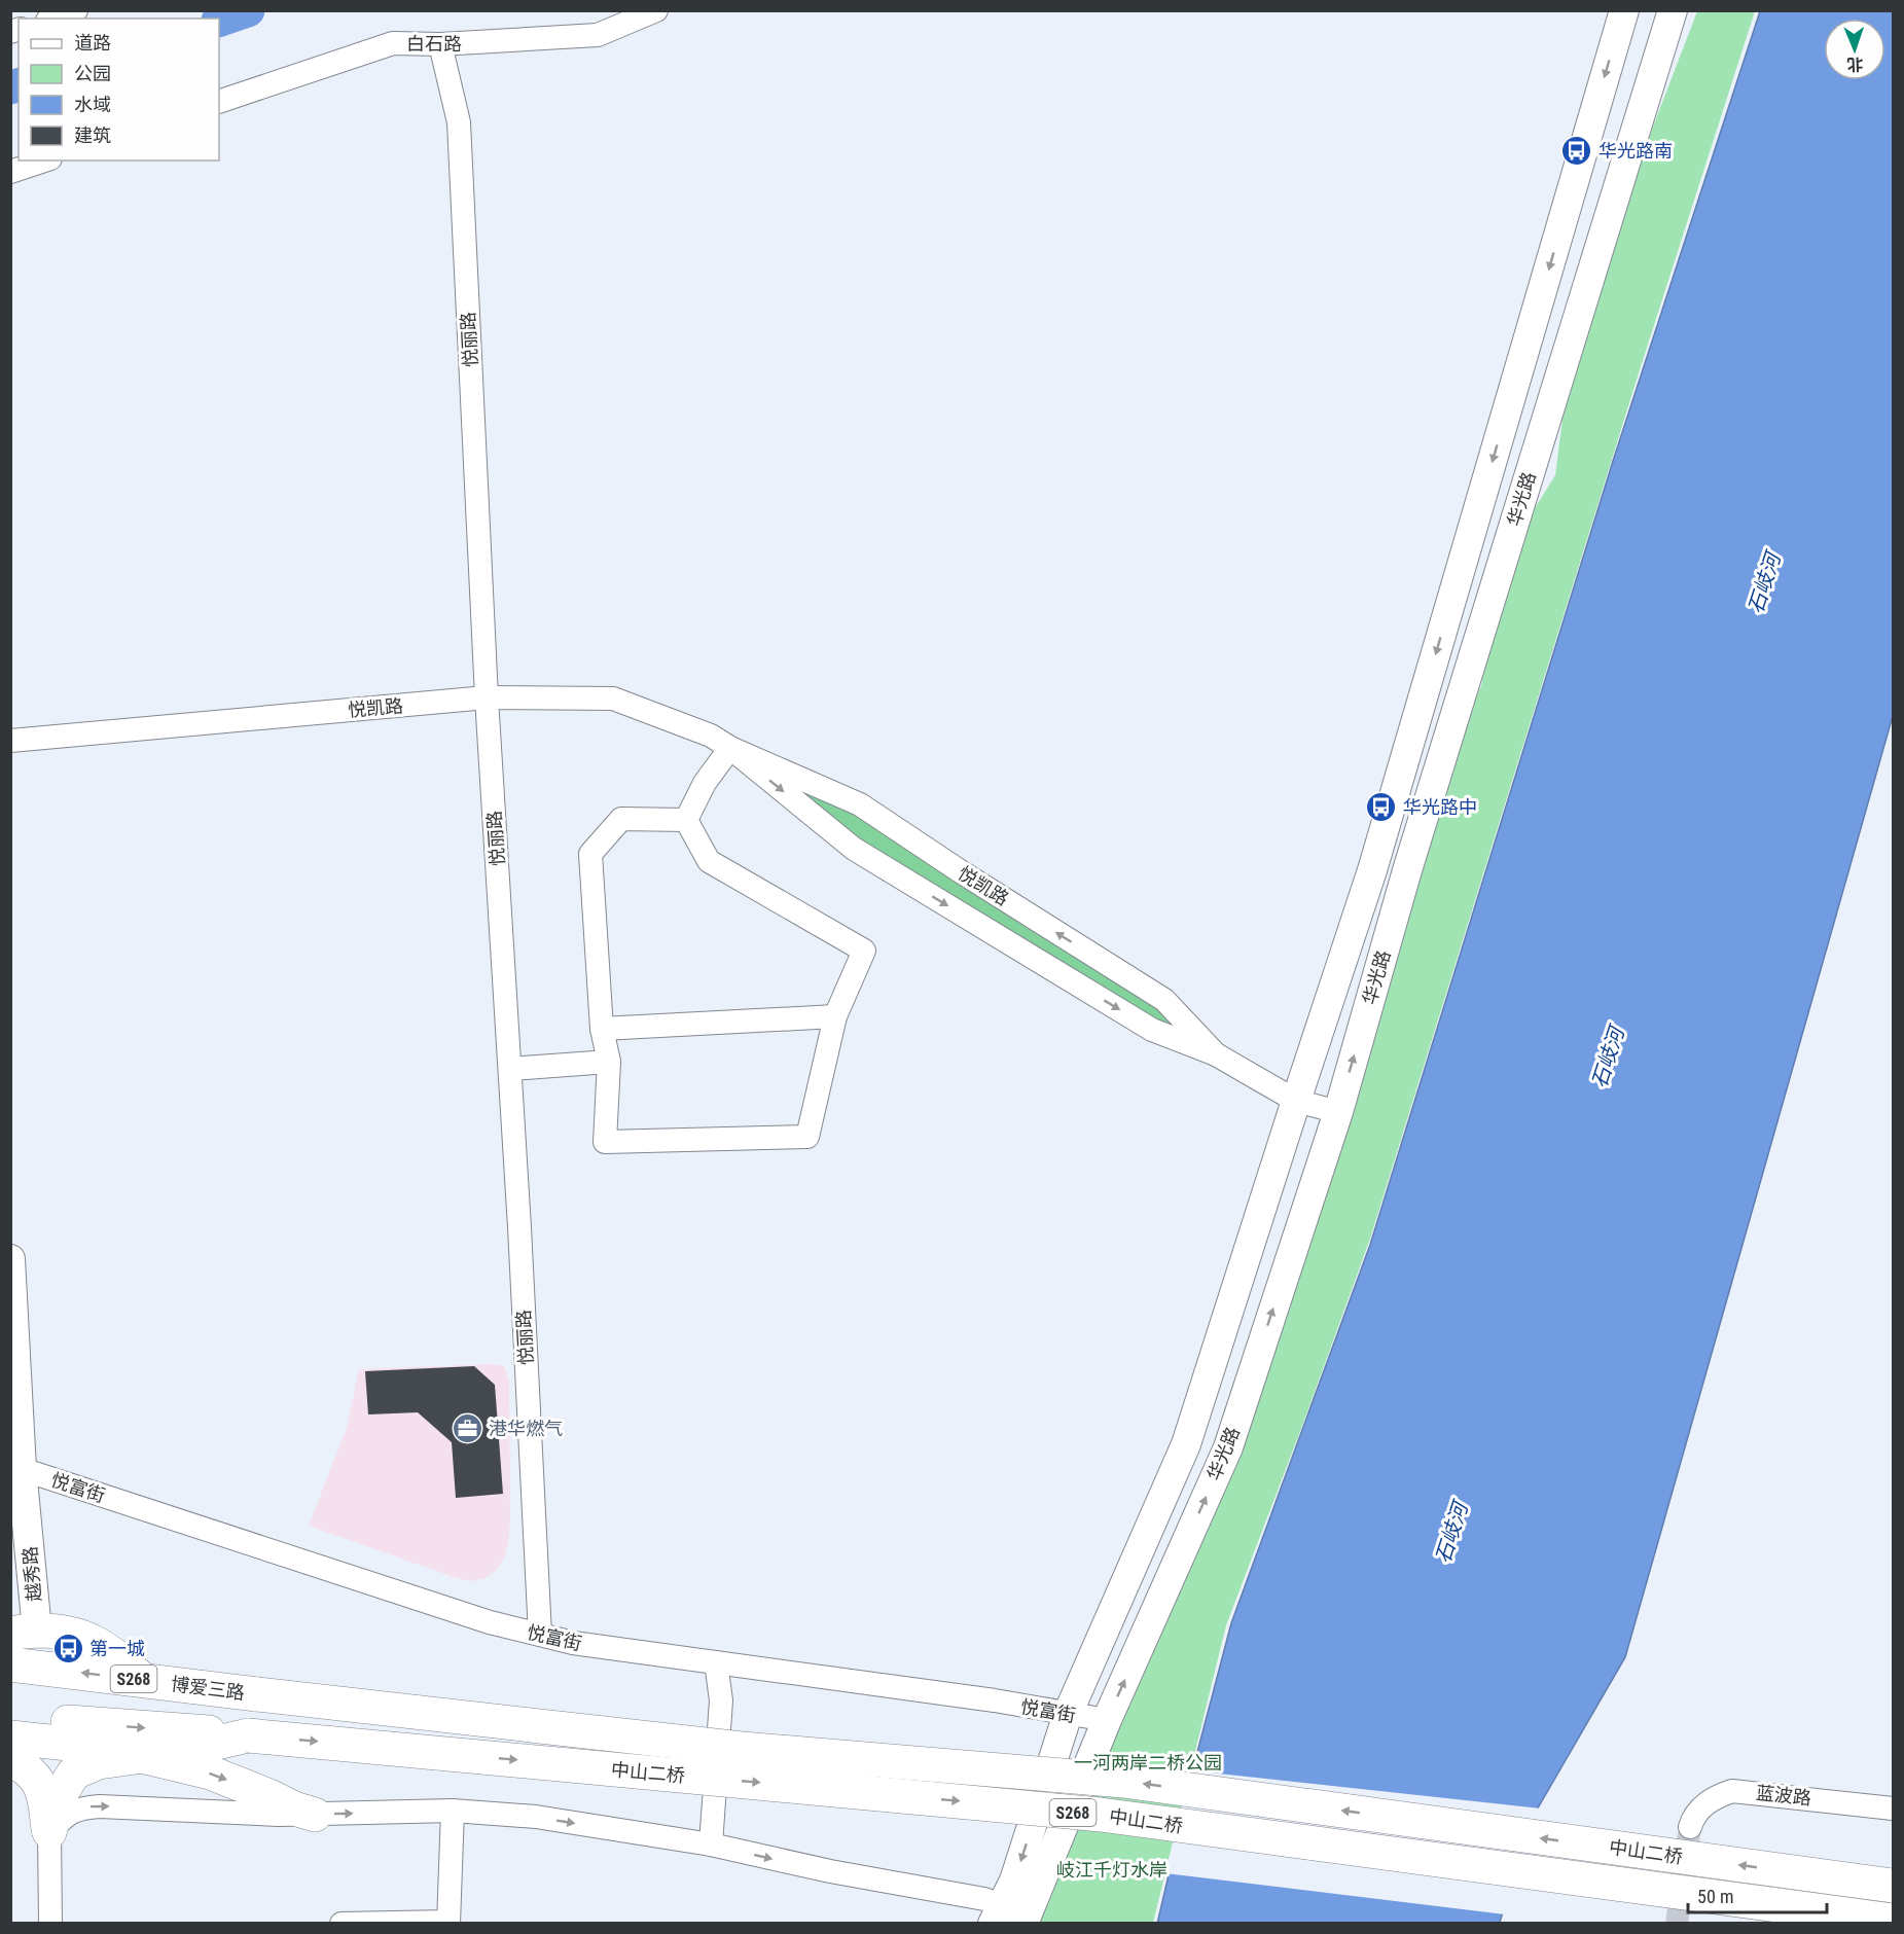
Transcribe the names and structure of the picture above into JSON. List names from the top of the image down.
{
  "streets": {
    "highway": ["S268", "博爱三路", "中山二桥"],
    "main road": ["华光路", "越秀路"],
    "street": [
      "白石路",
      "悦丽路",
      "悦凯路",
      "悦富街",
      "蓝波路"
    ]
  },
  "crossings": [
    ["白石路", "悦丽路"],
    ["悦丽路", "悦凯路"],
    ["悦丽路", "悦富街"],
    ["华光路", "悦凯路"],
    ["华光路", "悦富街"],
    ["悦富街", "越秀路"],
    ["S268", "中山二桥"],
    ["博爱三路", "中山二桥"]
  ],
  "water": ["石岐河"],
  "parks": ["一河两岸二桥公园", "岐江千灯水岸"],
  "places": {
    "bus stop": ["华光路南", "华光路中", "第一城"],
    "office": ["港华燃气"]
  },
  "legend": [
    "道路",
    "公园",
    "水域",
    "建筑"
  ],
  "scale_bar": "50 m",
  "north": "bottom"
}
